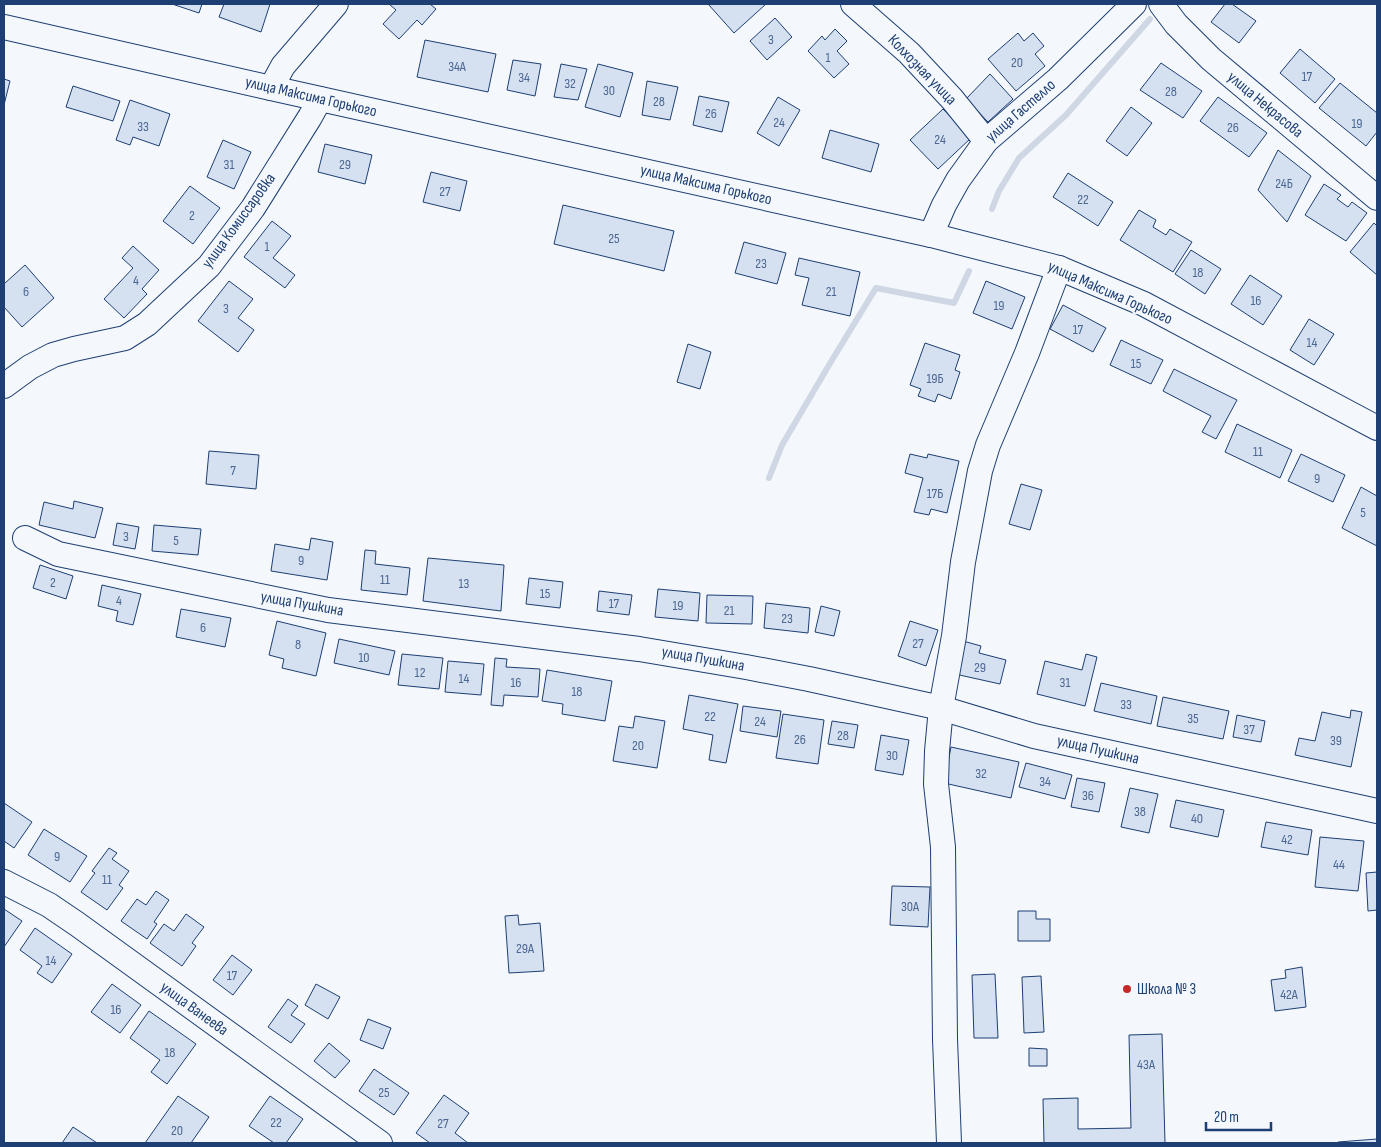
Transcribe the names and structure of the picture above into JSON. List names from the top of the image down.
{
  "streets": {
    "street": [
      "Колхозная улица",
      "улица Максима Горького",
      "улица Некрасова",
      "улица Гастелло",
      "улица Комиссаровка",
      "улица Пушкина",
      "улица Ванеева"
    ]
  },
  "crossings": [
    ["Колхозная улица", "улица Гастелло"],
    ["улица Максима Горького", "улица Гастелло"],
    ["улица Максима Горького", "улица Комиссаровка"]
  ],
  "places": ["Школа № 3"],
  "house_numbers": [
    "3",
    "1",
    "20",
    "34А",
    "17",
    "34",
    "32",
    "30",
    "28",
    "28",
    "26",
    "24",
    "19",
    "33",
    "26",
    "24",
    "31",
    "29",
    "24Б",
    "27",
    "22",
    "2",
    "25",
    "1",
    "23",
    "18",
    "4",
    "6",
    "21",
    "16",
    "19",
    "3",
    "17",
    "14",
    "15",
    "19Б",
    "11",
    "7",
    "9",
    "17Б",
    "5",
    "3",
    "5",
    "9",
    "11",
    "2",
    "13",
    "15",
    "4",
    "17",
    "19",
    "21",
    "23",
    "6",
    "27",
    "8",
    "10",
    "29",
    "12",
    "14",
    "16",
    "31",
    "18",
    "33",
    "22",
    "35",
    "24",
    "37",
    "28",
    "26",
    "39",
    "20",
    "30",
    "32",
    "34",
    "36",
    "38",
    "40",
    "42",
    "9",
    "44",
    "11",
    "30А",
    "29А",
    "14",
    "17",
    "42А",
    "16",
    "18",
    "43А",
    "25",
    "22",
    "27",
    "20"
  ],
  "scale_bar": "20 m"
}
